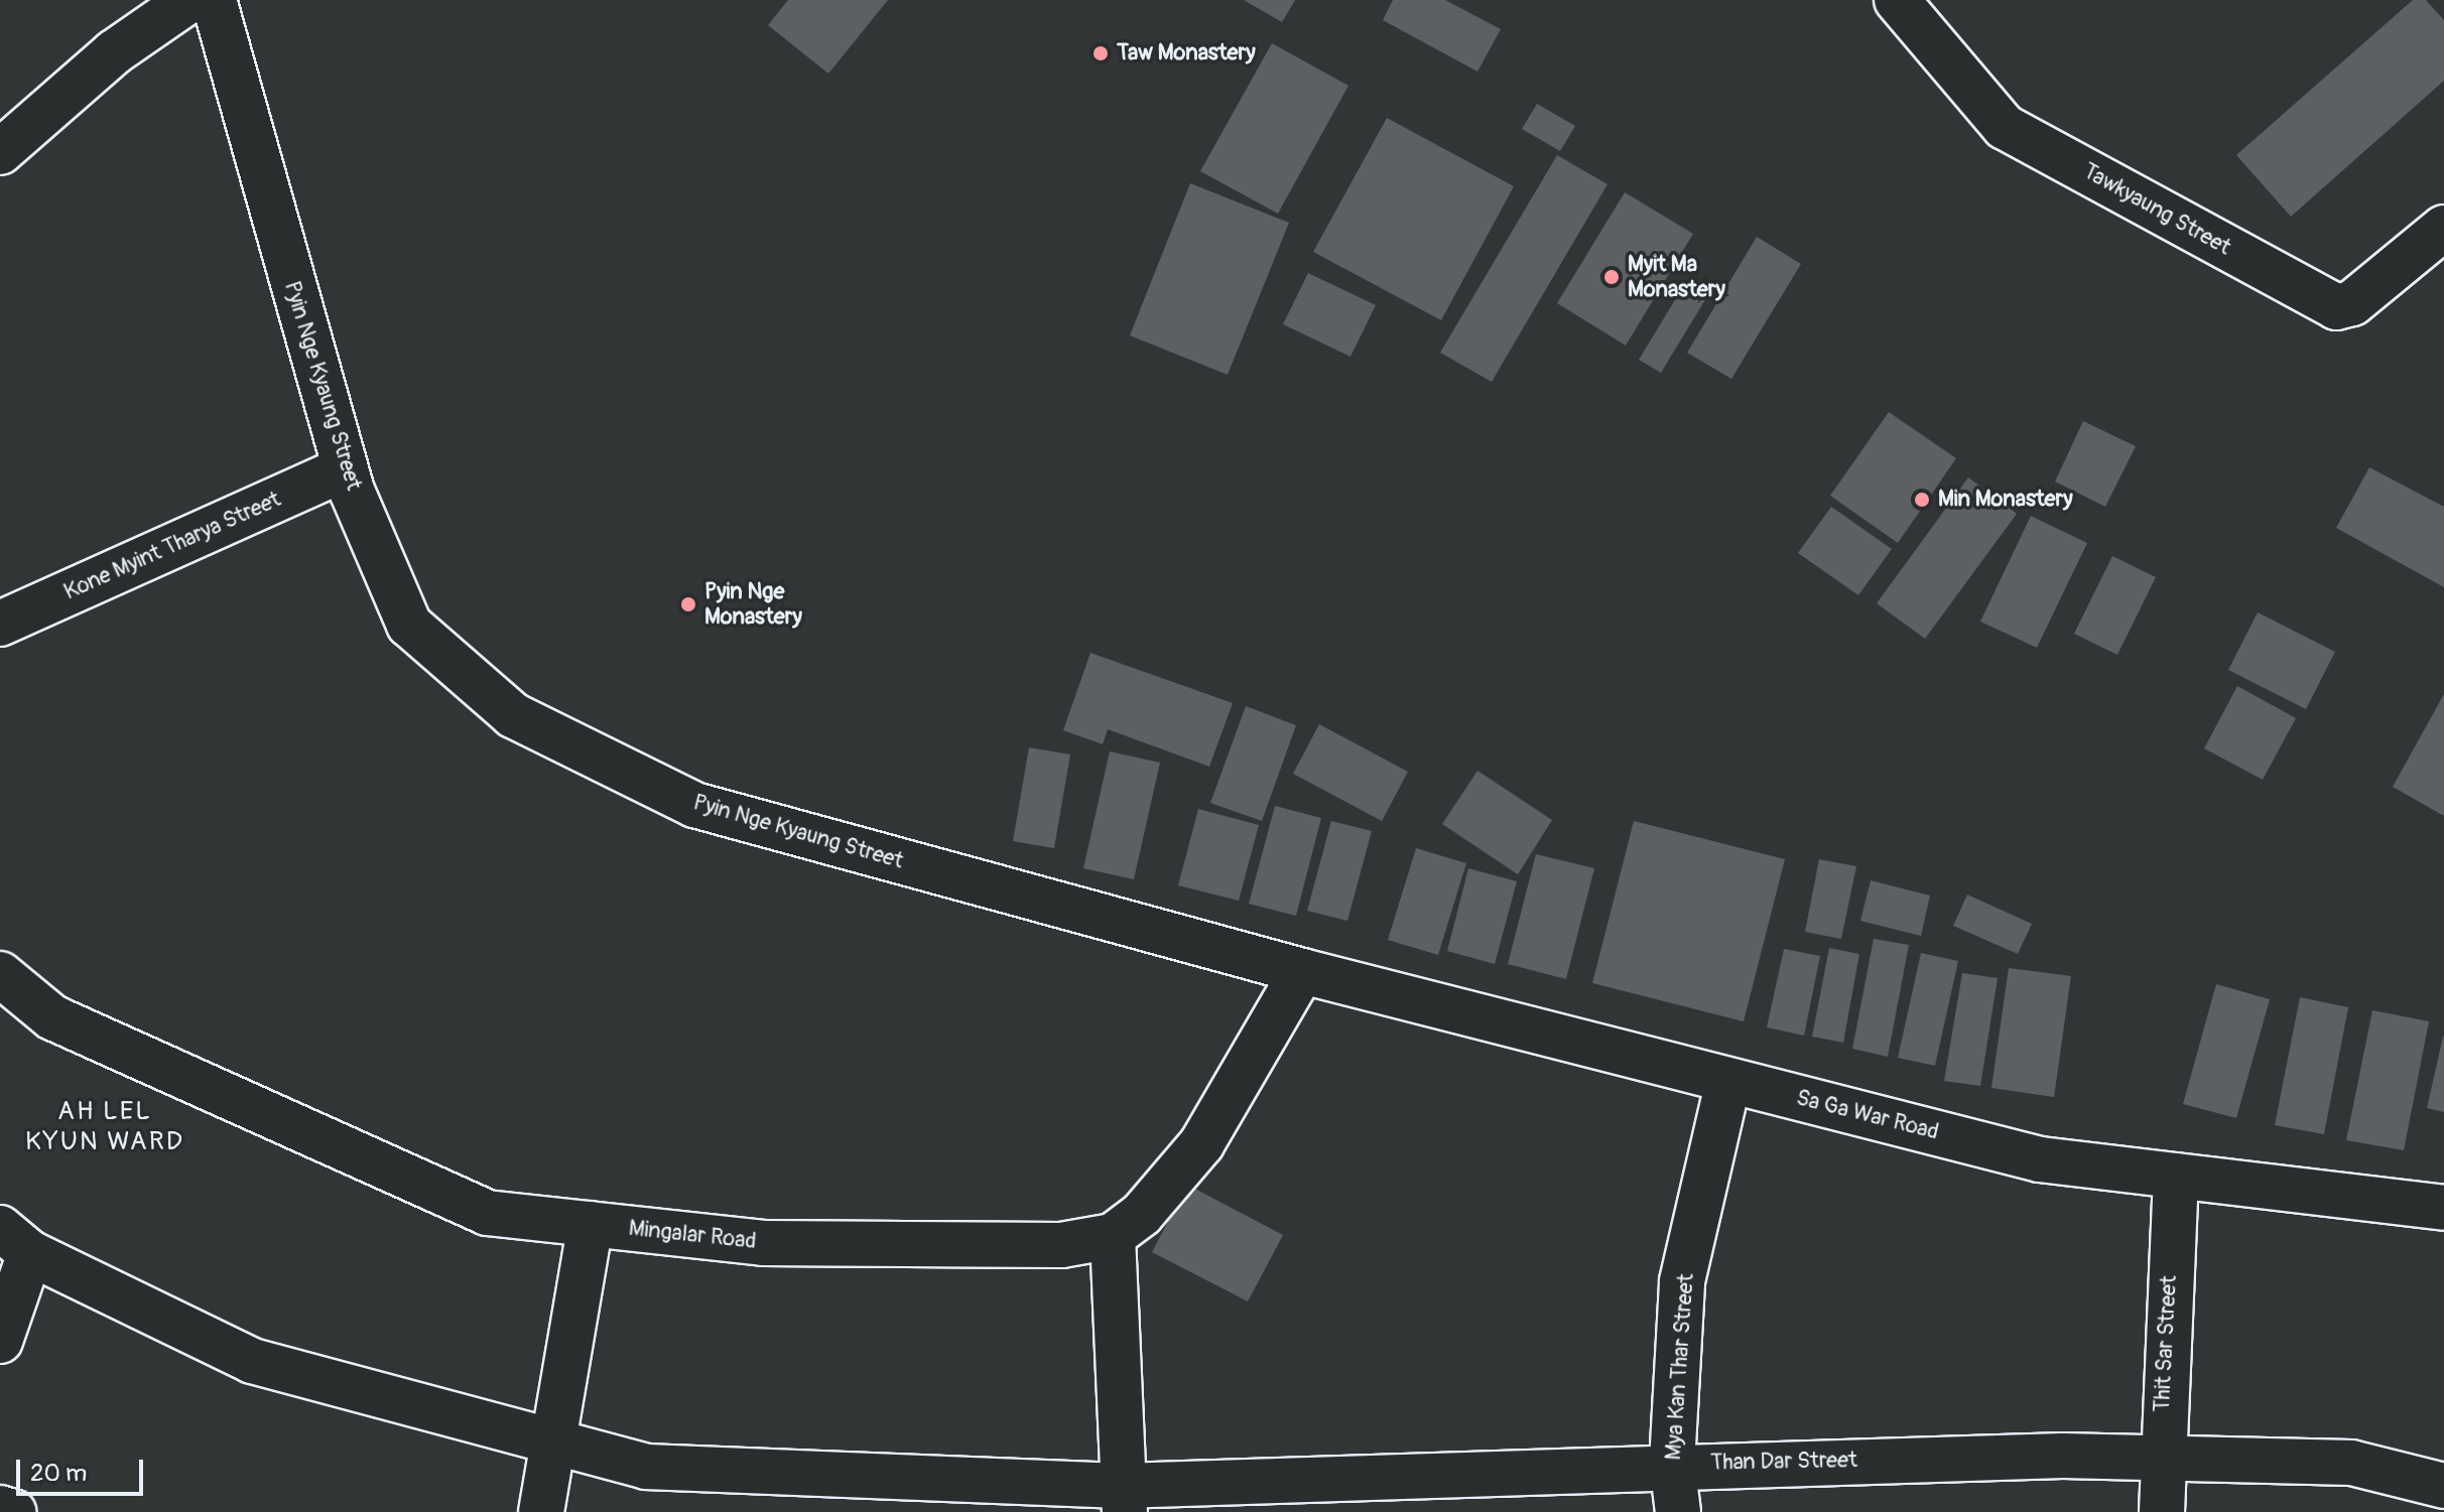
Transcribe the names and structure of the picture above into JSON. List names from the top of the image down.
{
  "streets": {
    "street": [
      "Tawkyaung Street",
      "Pyin Nge Kyaung Street",
      "Kone Myint Tharya Street",
      "Sa Ga War Road",
      "Mingalar Road",
      "Thit Sar Street",
      "Mya Kan Thar Street",
      "Than Dar Street"
    ]
  },
  "crossings": [
    ["Pyin Nge Kyaung Street", "Kone Myint Tharya Street"],
    ["Pyin Nge Kyaung Street", "Sa Ga War Road"],
    ["Pyin Nge Kyaung Street", "Mingalar Road"],
    ["Sa Ga War Road", "Mingalar Road"],
    ["Sa Ga War Road", "Thit Sar Street"],
    ["Sa Ga War Road", "Mya Kan Thar Street"],
    ["Thit Sar Street", "Than Dar Street"],
    ["Mya Kan Thar Street", "Than Dar Street"]
  ],
  "districts": ["AH LEL KYUN WARD"],
  "places": [
    "Taw Monastery",
    "Myit Ma Monastery",
    "Min Monastery",
    "Pyin Nge Monastery"
  ],
  "scale_bar": "20 m"
}
